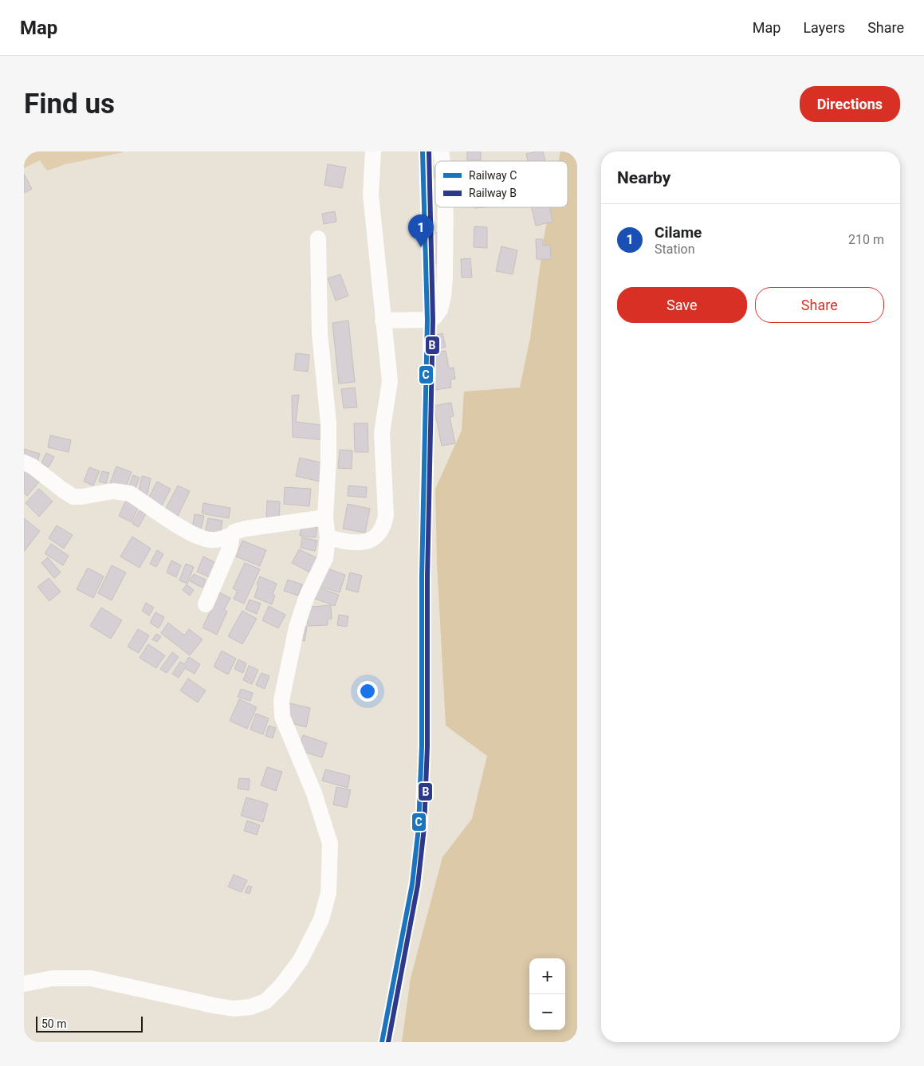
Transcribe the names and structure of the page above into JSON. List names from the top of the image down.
{
  "lines": ["rail line C", "rail line B"],
  "legend": ["Railway C", "Railway B"],
  "scale_bar": "50 m",
  "page": {
    "header": "Map",
    "nav": ["Map", "Layers", "Share"],
    "buttons": [
      "Directions",
      ["Save", "Share"]
    ],
    "title": "Find us",
    "heading": "Nearby",
    "list": [
      {
        "mark": "1",
        "name": "Cilame",
        "note": "Station",
        "value": "210 m"
      }
    ],
    "pins": "1",
    "map_buttons": ["+", "−"],
    "scale": "50 m"
  }
}
